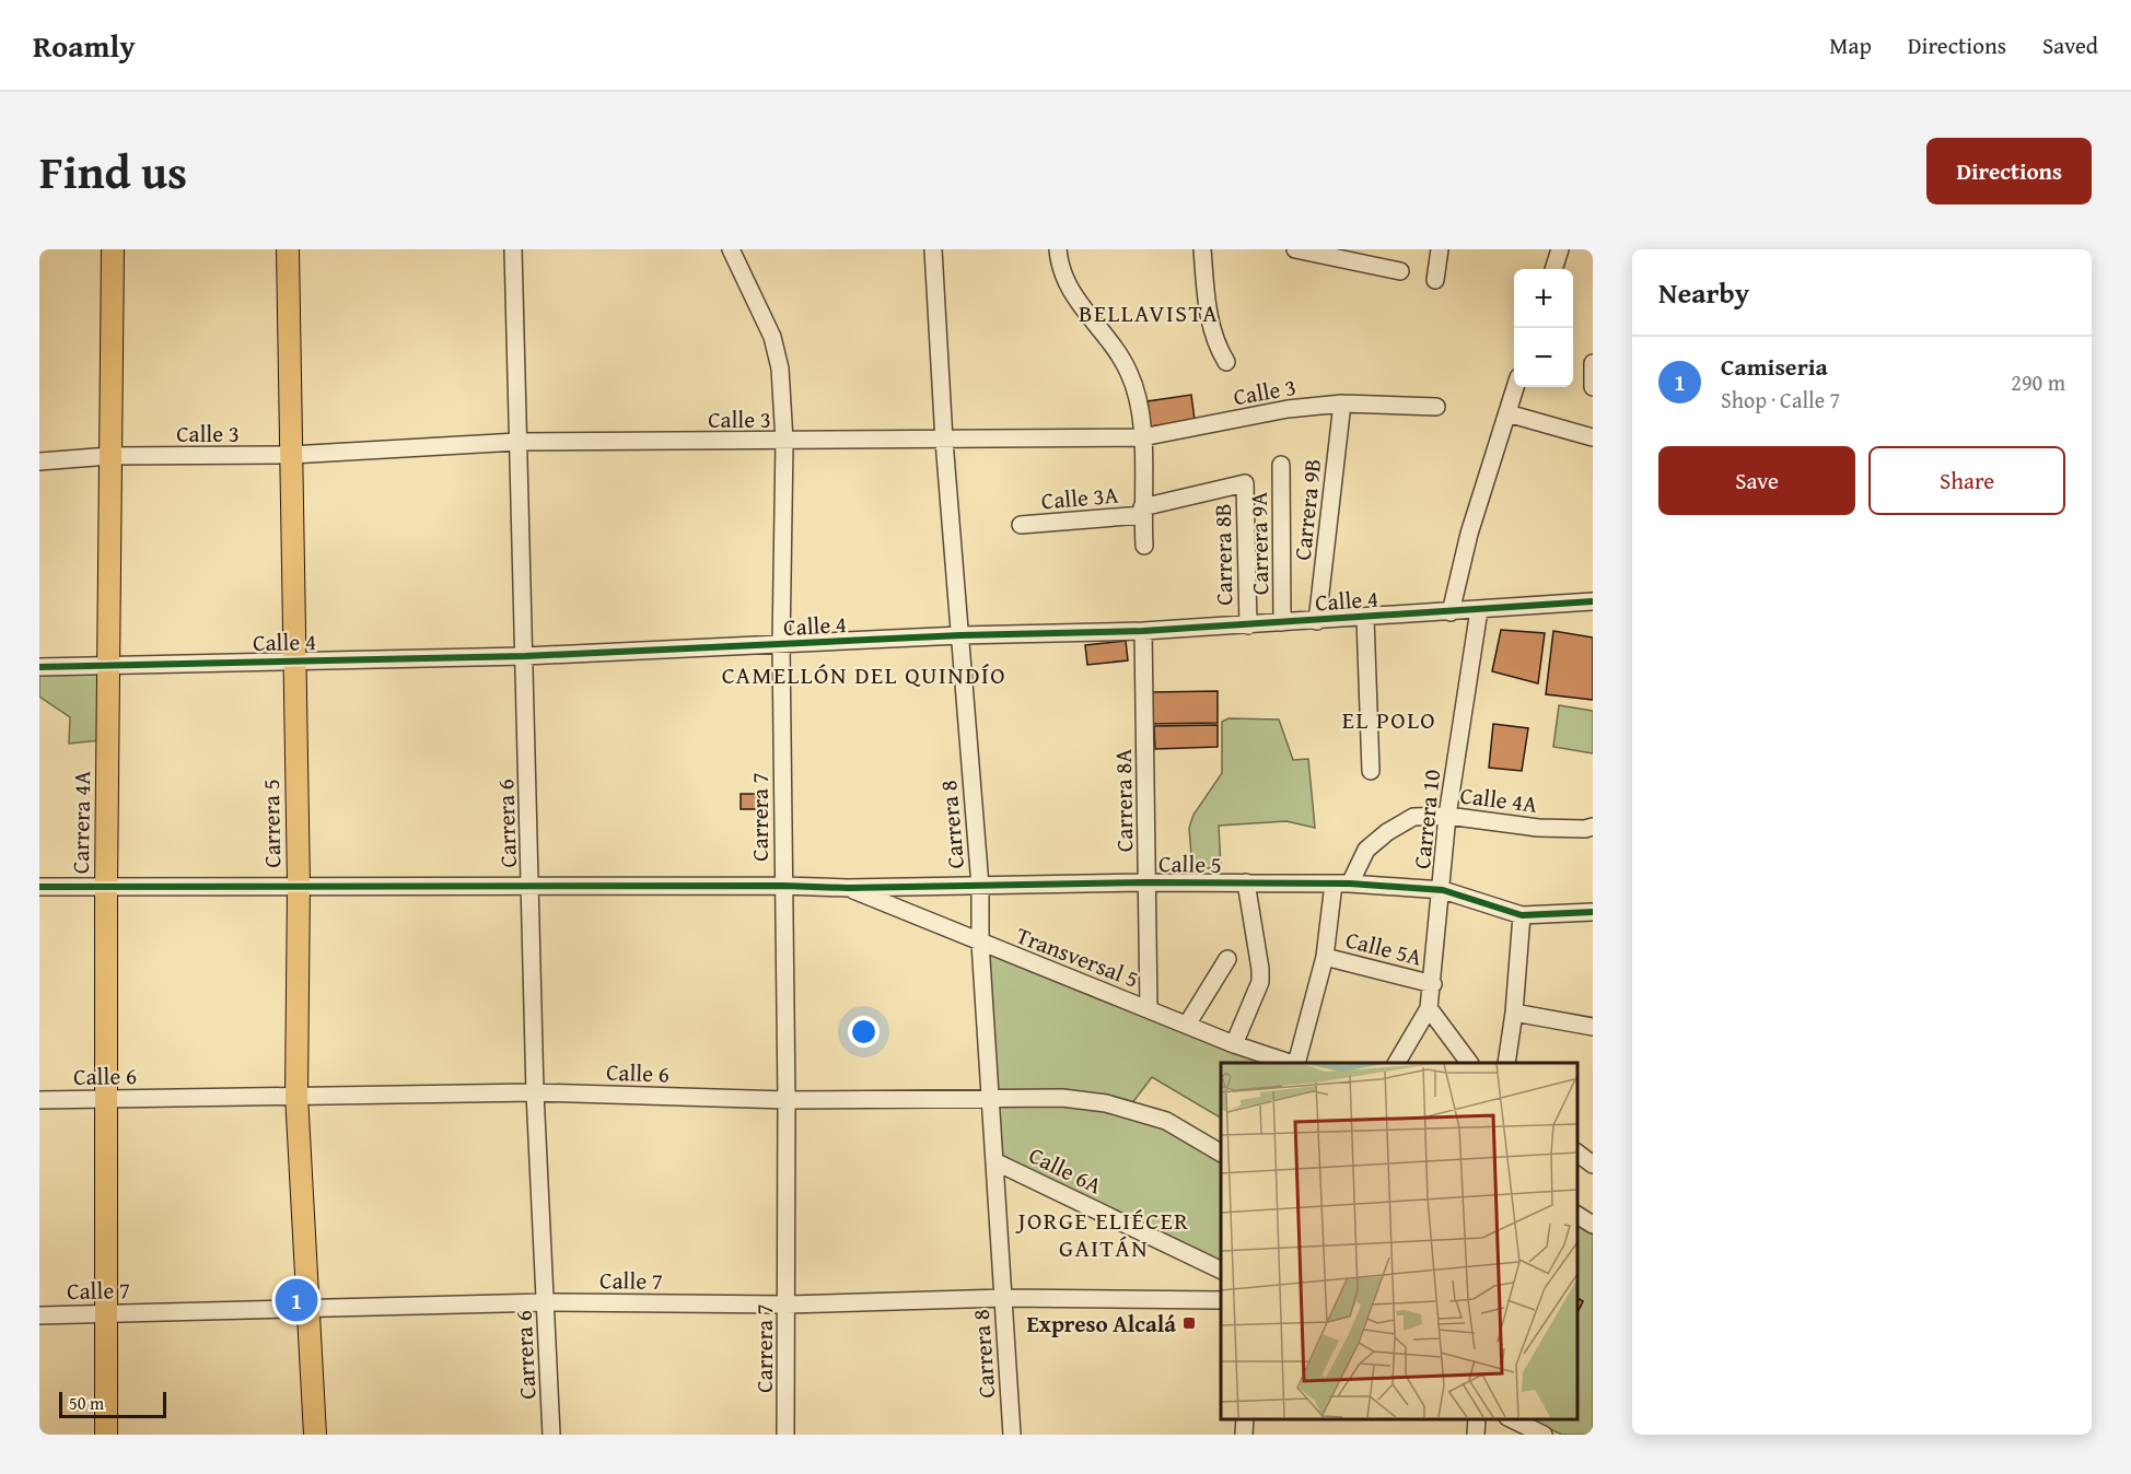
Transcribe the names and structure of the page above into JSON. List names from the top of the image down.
{
  "streets": {
    "main road": ["Carrera 4A", "Carrera 5"],
    "street": [
      "Calle 3",
      "Calle 3A",
      "Carrera 9B",
      "Carrera 9A",
      "Carrera 8B",
      "Calle 4",
      "Calle 4A",
      "Carrera 8A",
      "Carrera 7",
      "Carrera 10",
      "Carrera 6",
      "Carrera 8",
      "Calle 5",
      "Calle 5A",
      "Transversal 5",
      "Calle 6",
      "Calle 6A",
      "Calle 7"
    ]
  },
  "crossings": [
    ["Calle 3", "Carrera 9B"],
    ["Calle 3", "Carrera 7"],
    ["Calle 3", "Carrera 4A"],
    ["Calle 3", "Carrera 5"],
    ["Calle 3", "Carrera 6"],
    ["Calle 3", "Carrera 8"],
    ["Calle 3A", "Carrera 8B"],
    ["Carrera 9B", "Calle 4"],
    ["Carrera 9A", "Calle 4"],
    ["Carrera 8B", "Calle 4"],
    ["Calle 4", "Carrera 8A"],
    ["Calle 4", "Carrera 7"],
    ["Calle 4", "Carrera 10"],
    ["Calle 4", "Carrera 4A"],
    ["Calle 4", "Carrera 5"],
    ["Calle 4", "Carrera 6"],
    ["Calle 4", "Carrera 8"],
    ["Calle 4A", "Carrera 10"],
    ["Calle 4A", "Calle 5"],
    ["Carrera 8A", "Calle 5"],
    ["Carrera 8A", "Transversal 5"],
    ["Carrera 7", "Calle 5"],
    ["Carrera 7", "Calle 6"],
    ["Carrera 7", "Calle 7"],
    ["Carrera 10", "Calle 5"],
    ["Carrera 10", "Calle 5A"],
    ["Carrera 4A", "Calle 5"],
    ["Carrera 4A", "Calle 6"],
    ["Carrera 4A", "Calle 7"],
    ["Carrera 5", "Calle 5"],
    ["Carrera 5", "Calle 6"],
    ["Carrera 5", "Calle 7"],
    ["Carrera 6", "Calle 5"],
    ["Carrera 6", "Calle 6"],
    ["Carrera 6", "Calle 7"],
    ["Carrera 8", "Calle 5"],
    ["Carrera 8", "Transversal 5"],
    ["Carrera 8", "Calle 6"],
    ["Carrera 8", "Calle 6A"],
    ["Carrera 8", "Calle 7"],
    ["Calle 5", "Transversal 5"]
  ],
  "districts": [
    "BELLAVISTA",
    "CAMELLÓN DEL QUINDÍO",
    "EL POLO",
    "JORGE ELIÉCER GAITÁN"
  ],
  "places": {
    "transit": ["Expreso Alcalá"]
  },
  "scale_bar": "50 m",
  "page": {
    "header": "Roamly",
    "nav": ["Map", "Directions", "Saved"],
    "title": "Find us",
    "buttons": [
      "Directions",
      ["Save", "Share"]
    ],
    "heading": "Nearby",
    "map_buttons": ["+", "−"],
    "list": [
      {
        "mark": "1",
        "name": "Camiseria",
        "note": "Shop · Calle 7",
        "value": "290 m"
      }
    ],
    "pins": "1",
    "scale": "50 m"
  }
}
